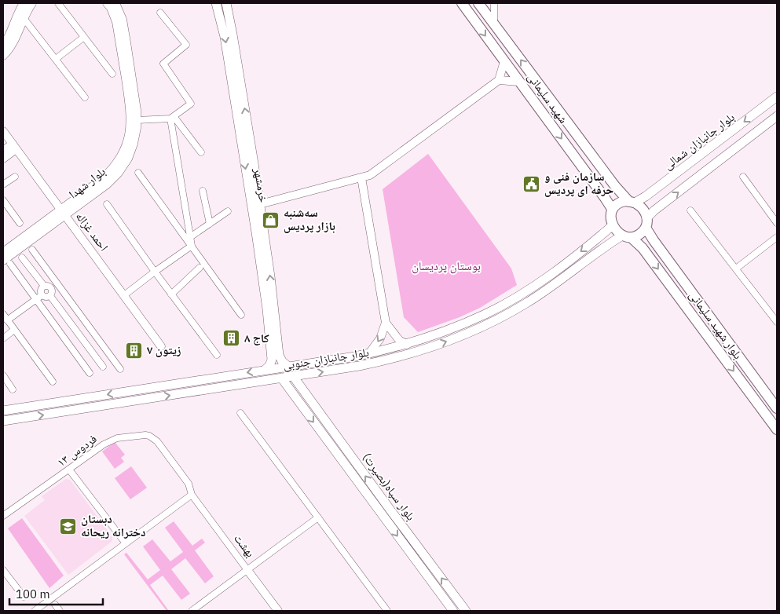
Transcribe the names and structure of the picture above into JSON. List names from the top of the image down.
{
  "streets": {
    "main road": [
      "شهید سلیمانی",
      "بلوار جانبازان شمالی",
      "خرمشهر",
      "بلوار شهید سلیمانی",
      "بلوار جانبازان جنوبی",
      "بلوار سپاه(بصیرت)"
    ],
    "street": [
      "بلوار شهدا",
      "احمد غزاله",
      "فردوس ۱۳",
      "بهشت"
    ]
  },
  "crossings": [
    ["شهید سلیمانی", "بلوار جانبازان شمالی"],
    ["شهید سلیمانی", "بلوار شهید سلیمانی"],
    ["شهید سلیمانی", "بلوار جانبازان جنوبی"],
    ["بلوار جانبازان شمالی", "بلوار شهید سلیمانی"],
    ["بلوار جانبازان شمالی", "بلوار جانبازان جنوبی"],
    ["بلوار شهدا", "احمد غزاله"],
    ["بلوار شهید سلیمانی", "بلوار جانبازان جنوبی"],
    ["بلوار جانبازان جنوبی", "بلوار سپاه(بصیرت)"],
    ["فردوس ۱۳", "بهشت"]
  ],
  "parks": ["بوستان پردیسان"],
  "places": {
    "public building": ["سازمان فنی و حرفه ای پردیس"],
    "shop": ["سه‌شنبه بازار پردیس"],
    "building": ["کاج ۸", "زیتون ۷"],
    "school or university": ["دبستان دخترانه ریحانه"]
  },
  "scale_bar": "100 m"
}
